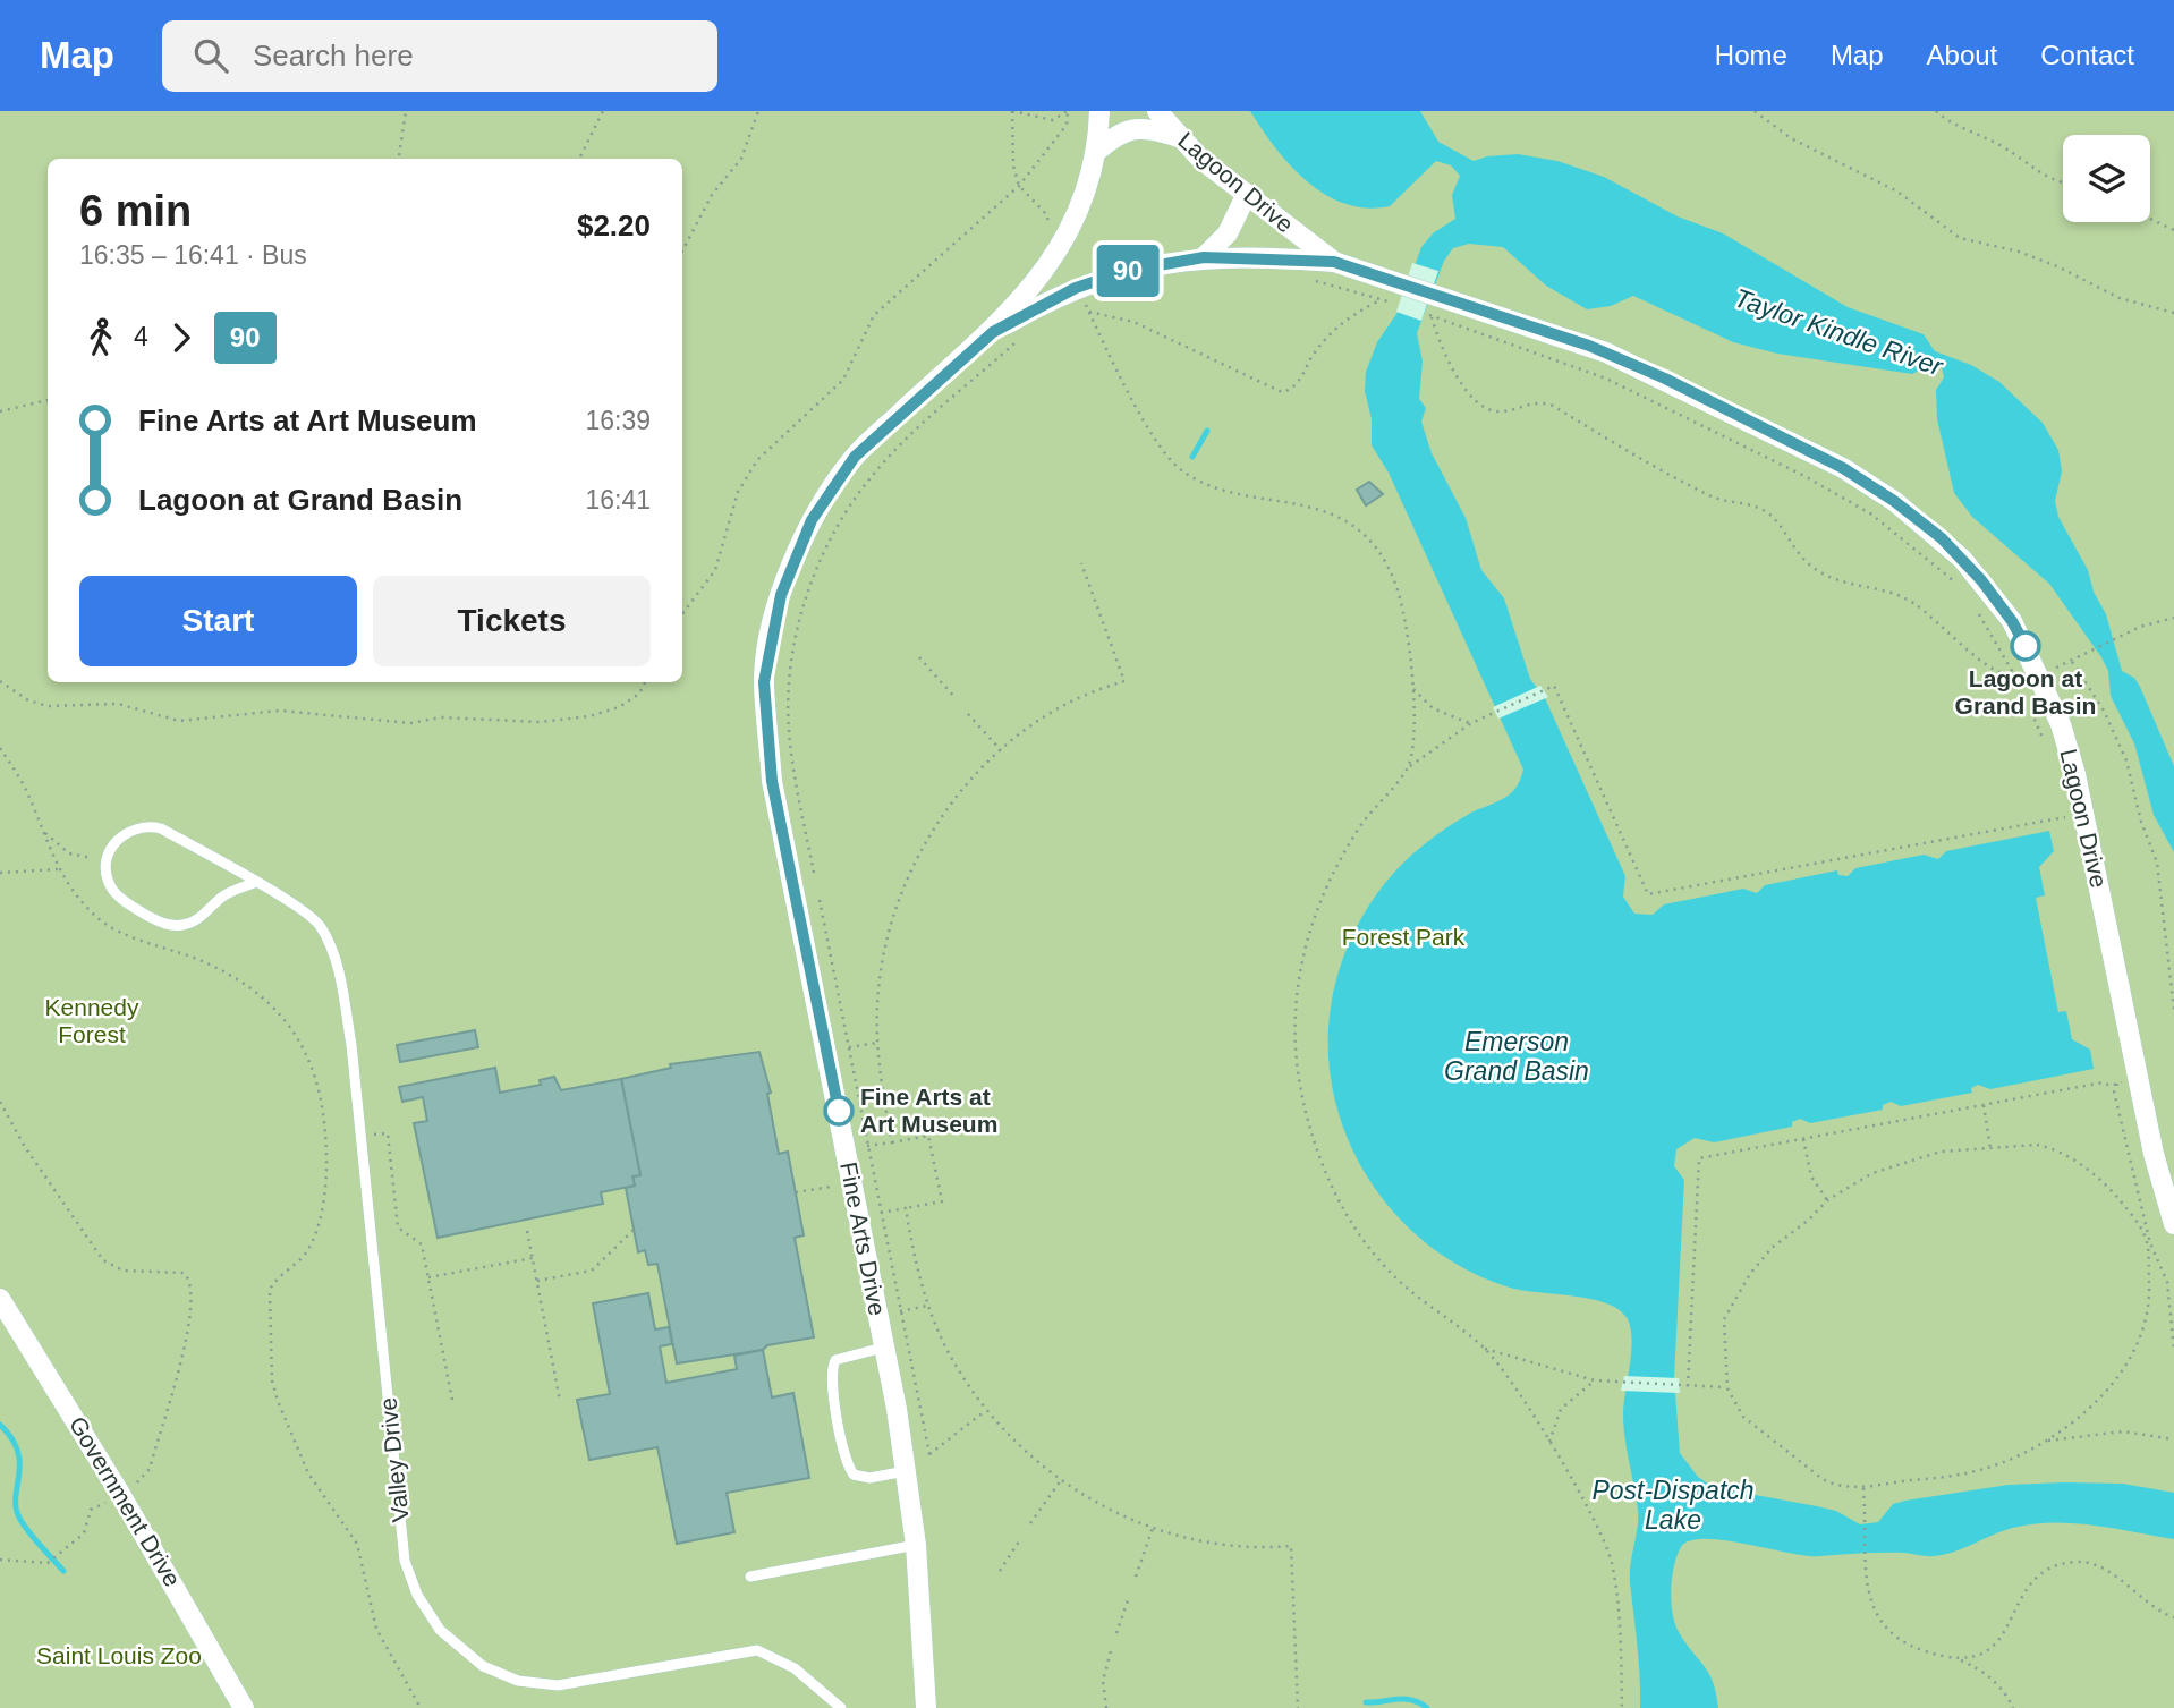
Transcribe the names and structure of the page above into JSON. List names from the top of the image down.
{
  "streets": {
    "street": ["Lagoon Drive", "Fine Arts Drive", "Government Drive"],
    "lane": ["Valley Drive"]
  },
  "crossings": [
    ["Lagoon Drive", "Fine Arts Drive"]
  ],
  "water": ["Taylor Kindle River", "Emerson Grand Basin", "Post-Dispatch Lake"],
  "parks": ["Forest Park", "Kennedy Forest", "Saint Louis Zoo"],
  "places": ["Lagoon at Grand Basin", "Fine Arts at Art Museum"],
  "lines": ["bus line 90"],
  "page": {
    "header": "Map",
    "search": "Search here",
    "nav": [
      "Home",
      "Map",
      "About",
      "Contact"
    ],
    "on_map": "90",
    "heading": ["6 min", "16:35 – 16:41 · Bus", "$2.20"],
    "legs": ["4", "90"],
    "list": [
      {
        "name": "Fine Arts at Art Museum",
        "value": "16:39"
      },
      {
        "name": "Lagoon at Grand Basin",
        "value": "16:41"
      }
    ],
    "buttons": ["Start", "Tickets"]
  }
}
